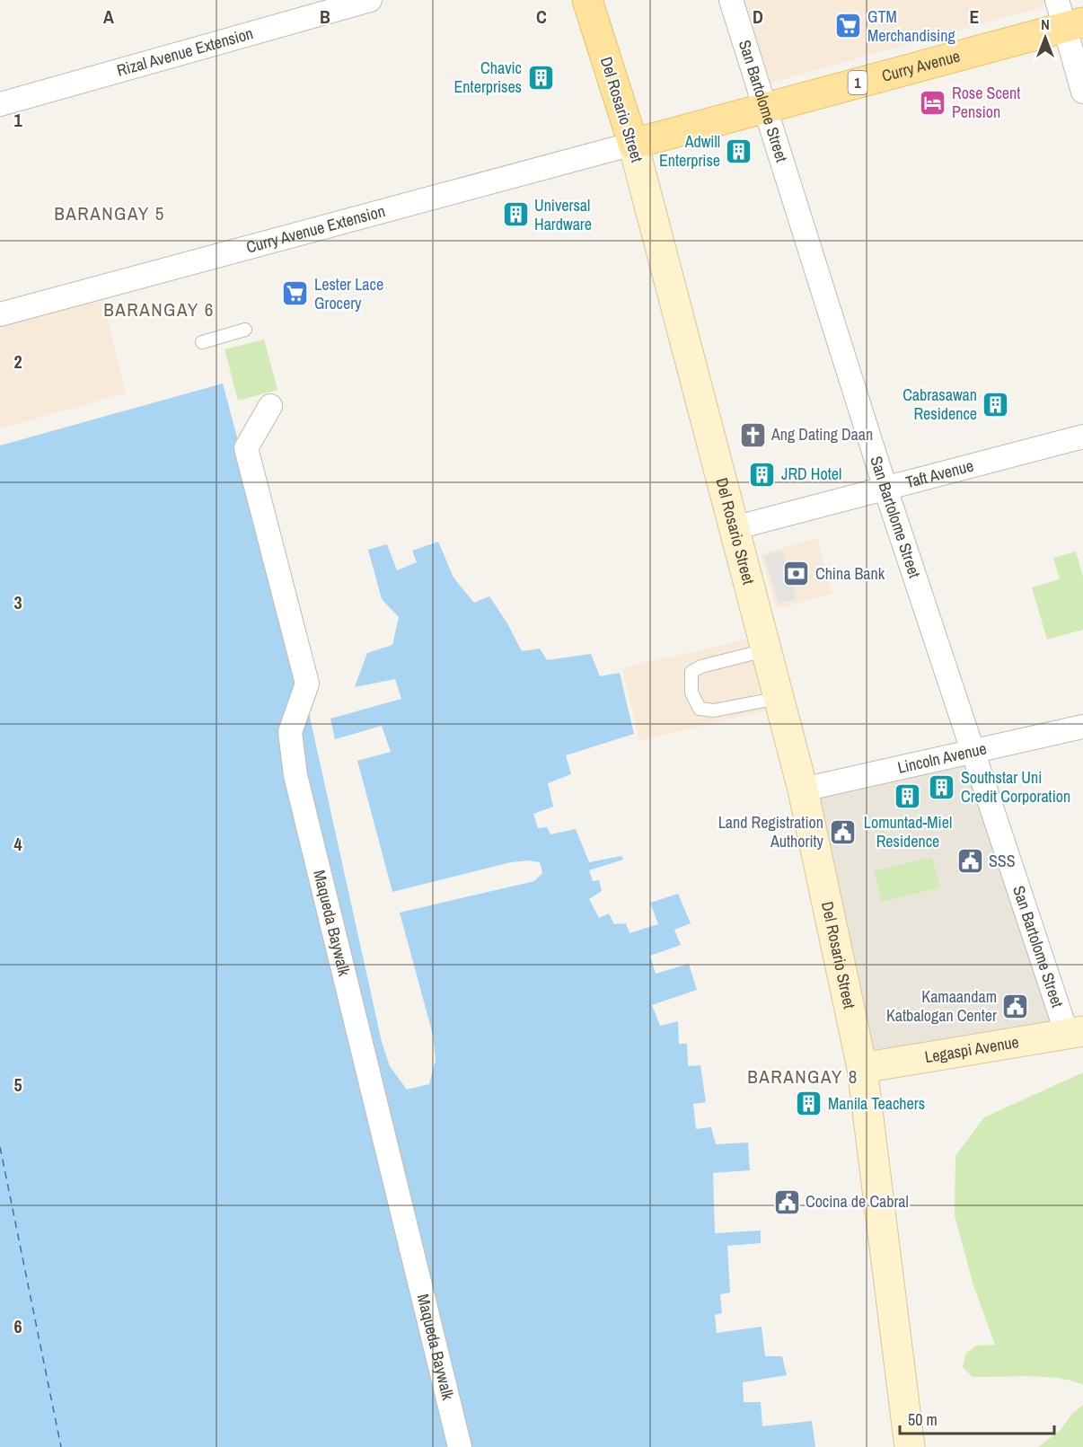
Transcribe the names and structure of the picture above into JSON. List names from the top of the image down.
{
  "streets": {
    "main road": ["Curry Avenue", "1", "Del Rosario Street"],
    "street": [
      "Rizal Avenue Extension",
      "San Bartolome Street",
      "Curry Avenue Extension",
      "Taft Avenue",
      "Lincoln Avenue",
      "Maqueda Baywalk",
      "Legaspi Avenue"
    ]
  },
  "crossings": [
    ["Curry Avenue", "San Bartolome Street"],
    ["Curry Avenue", "Del Rosario Street"],
    ["Curry Avenue", "Curry Avenue Extension"],
    ["San Bartolome Street", "Taft Avenue"],
    ["San Bartolome Street", "Lincoln Avenue"],
    ["San Bartolome Street", "Legaspi Avenue"],
    ["Del Rosario Street", "Curry Avenue Extension"],
    ["Del Rosario Street", "Taft Avenue"],
    ["Del Rosario Street", "Lincoln Avenue"],
    ["Del Rosario Street", "Legaspi Avenue"]
  ],
  "districts": ["BARANGAY 5", "BARANGAY 6", "BARANGAY 8"],
  "places": {
    "supermarket": ["GTM Merchandising", "Lester Lace Grocery"],
    "building": [
      "Chavic Enterprises",
      "Adwill Enterprise",
      "Universal Hardware",
      "Cabrasawan Residence",
      "JRD Hotel",
      "Southstar Uni Credit Corporation",
      "Lomuntad-Miel Residence",
      "Manila Teachers"
    ],
    "hotel": ["Rose Scent Pension"],
    "church": ["Ang Dating Daan"],
    "bank": ["China Bank"],
    "public building": [
      "Land Registration Authority",
      "SSS",
      "Kamaandam Katbalogan Center",
      "Cocina de Cabral"
    ]
  },
  "scale_bar": "50 m",
  "north": "top",
  "grid": {
    "columns": [
      "A",
      "B",
      "C",
      "D",
      "E"
    ],
    "rows": [
      "1",
      "2",
      "3",
      "4",
      "5",
      "6"
    ]
  }
}
